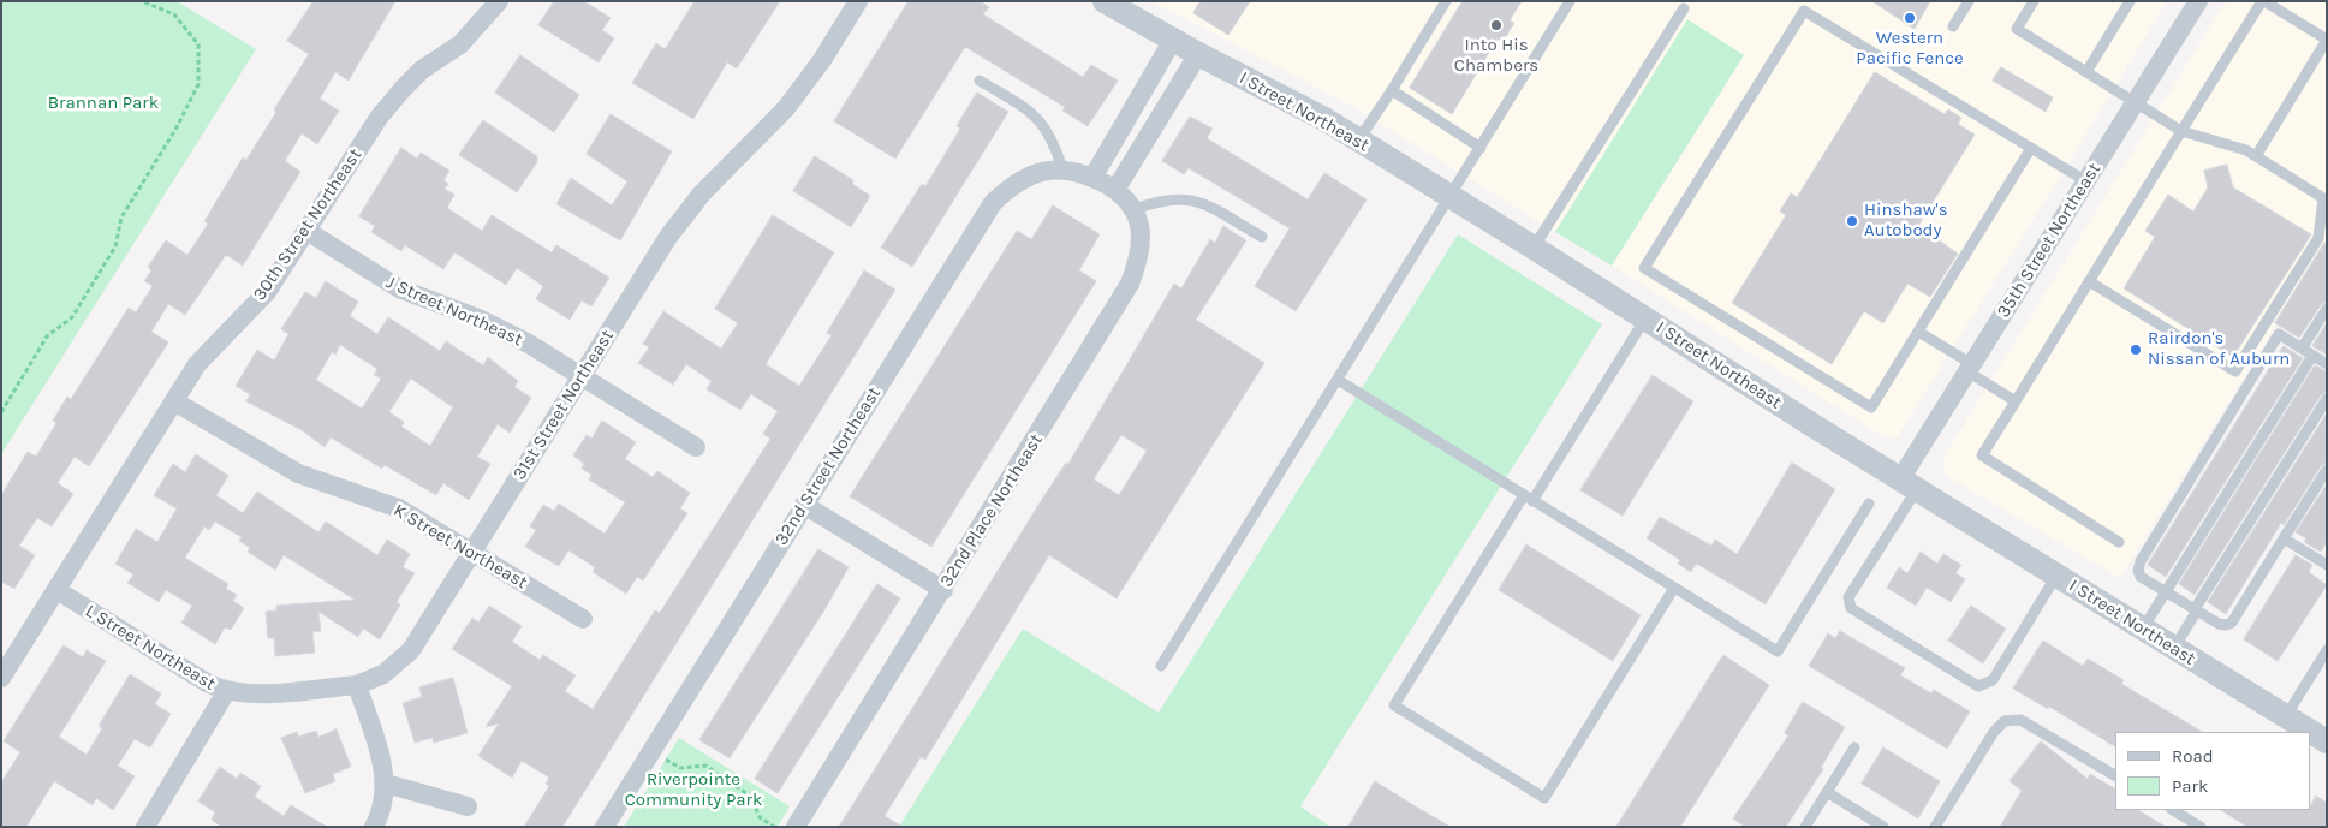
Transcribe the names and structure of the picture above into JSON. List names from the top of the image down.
{
  "streets": {
    "street": [
      "I Street Northeast",
      "30th Street Northeast",
      "35th Street Northeast",
      "J Street Northeast",
      "31st Street Northeast",
      "32nd Street Northeast",
      "32nd Place Northeast",
      "K Street Northeast",
      "L Street Northeast"
    ]
  },
  "crossings": [
    ["I Street Northeast", "35th Street Northeast"],
    ["30th Street Northeast", "J Street Northeast"],
    ["30th Street Northeast", "K Street Northeast"],
    ["30th Street Northeast", "L Street Northeast"],
    ["J Street Northeast", "31st Street Northeast"],
    ["31st Street Northeast", "K Street Northeast"],
    ["31st Street Northeast", "L Street Northeast"]
  ],
  "parks": ["Brannan Park", "Riverpointe Community Park"],
  "places": [
    "Western Pacific Fence",
    "Into His Chambers",
    "Hinshaw's Autobody",
    "Rairdon's Nissan of Auburn"
  ],
  "legend": ["Road", "Park"]
}
